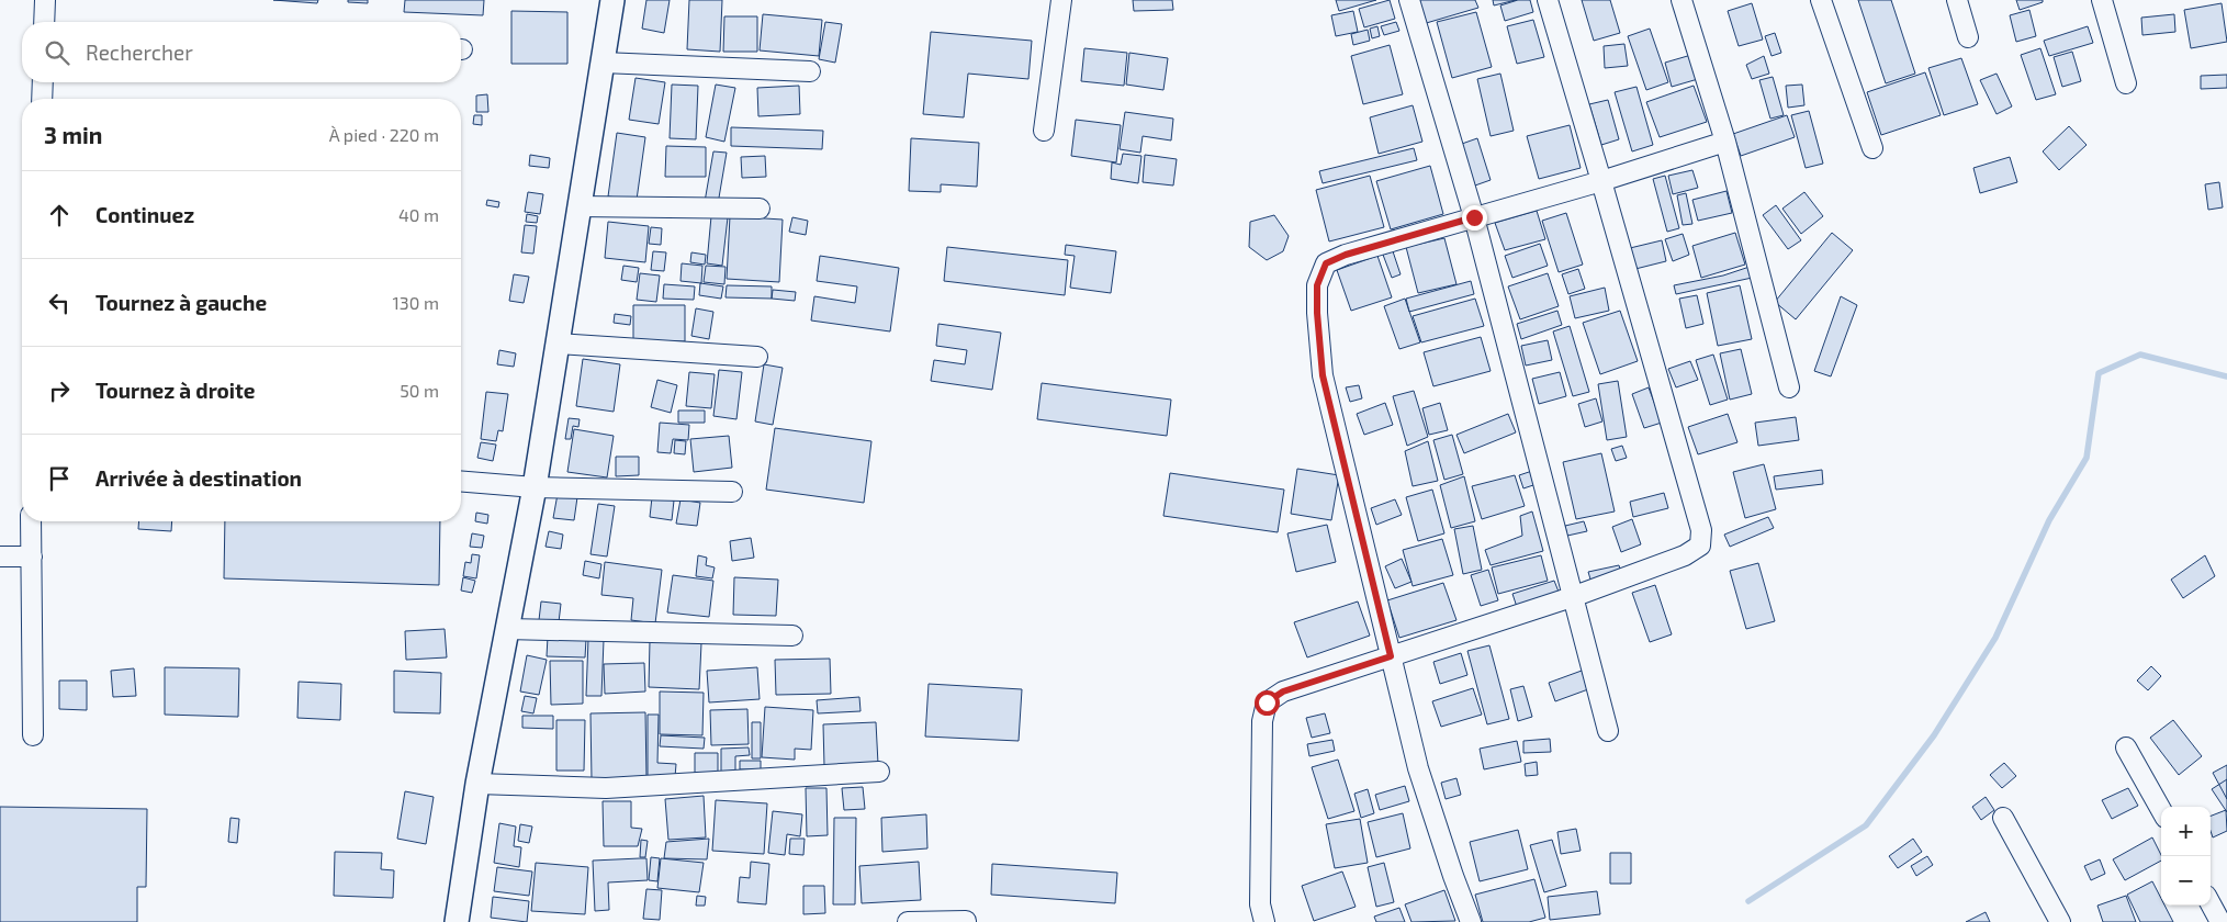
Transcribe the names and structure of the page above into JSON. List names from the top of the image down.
{
  "page": {
    "search": "Rechercher",
    "heading": ["3 min", "À pied · 220 m"],
    "list": [
      ["Continuez", "40 m"],
      ["Tournez à gauche", "130 m"],
      ["Tournez à droite", "50 m"],
      "Arrivée à destination"
    ],
    "map_buttons": ["+", "−"]
  }
}
